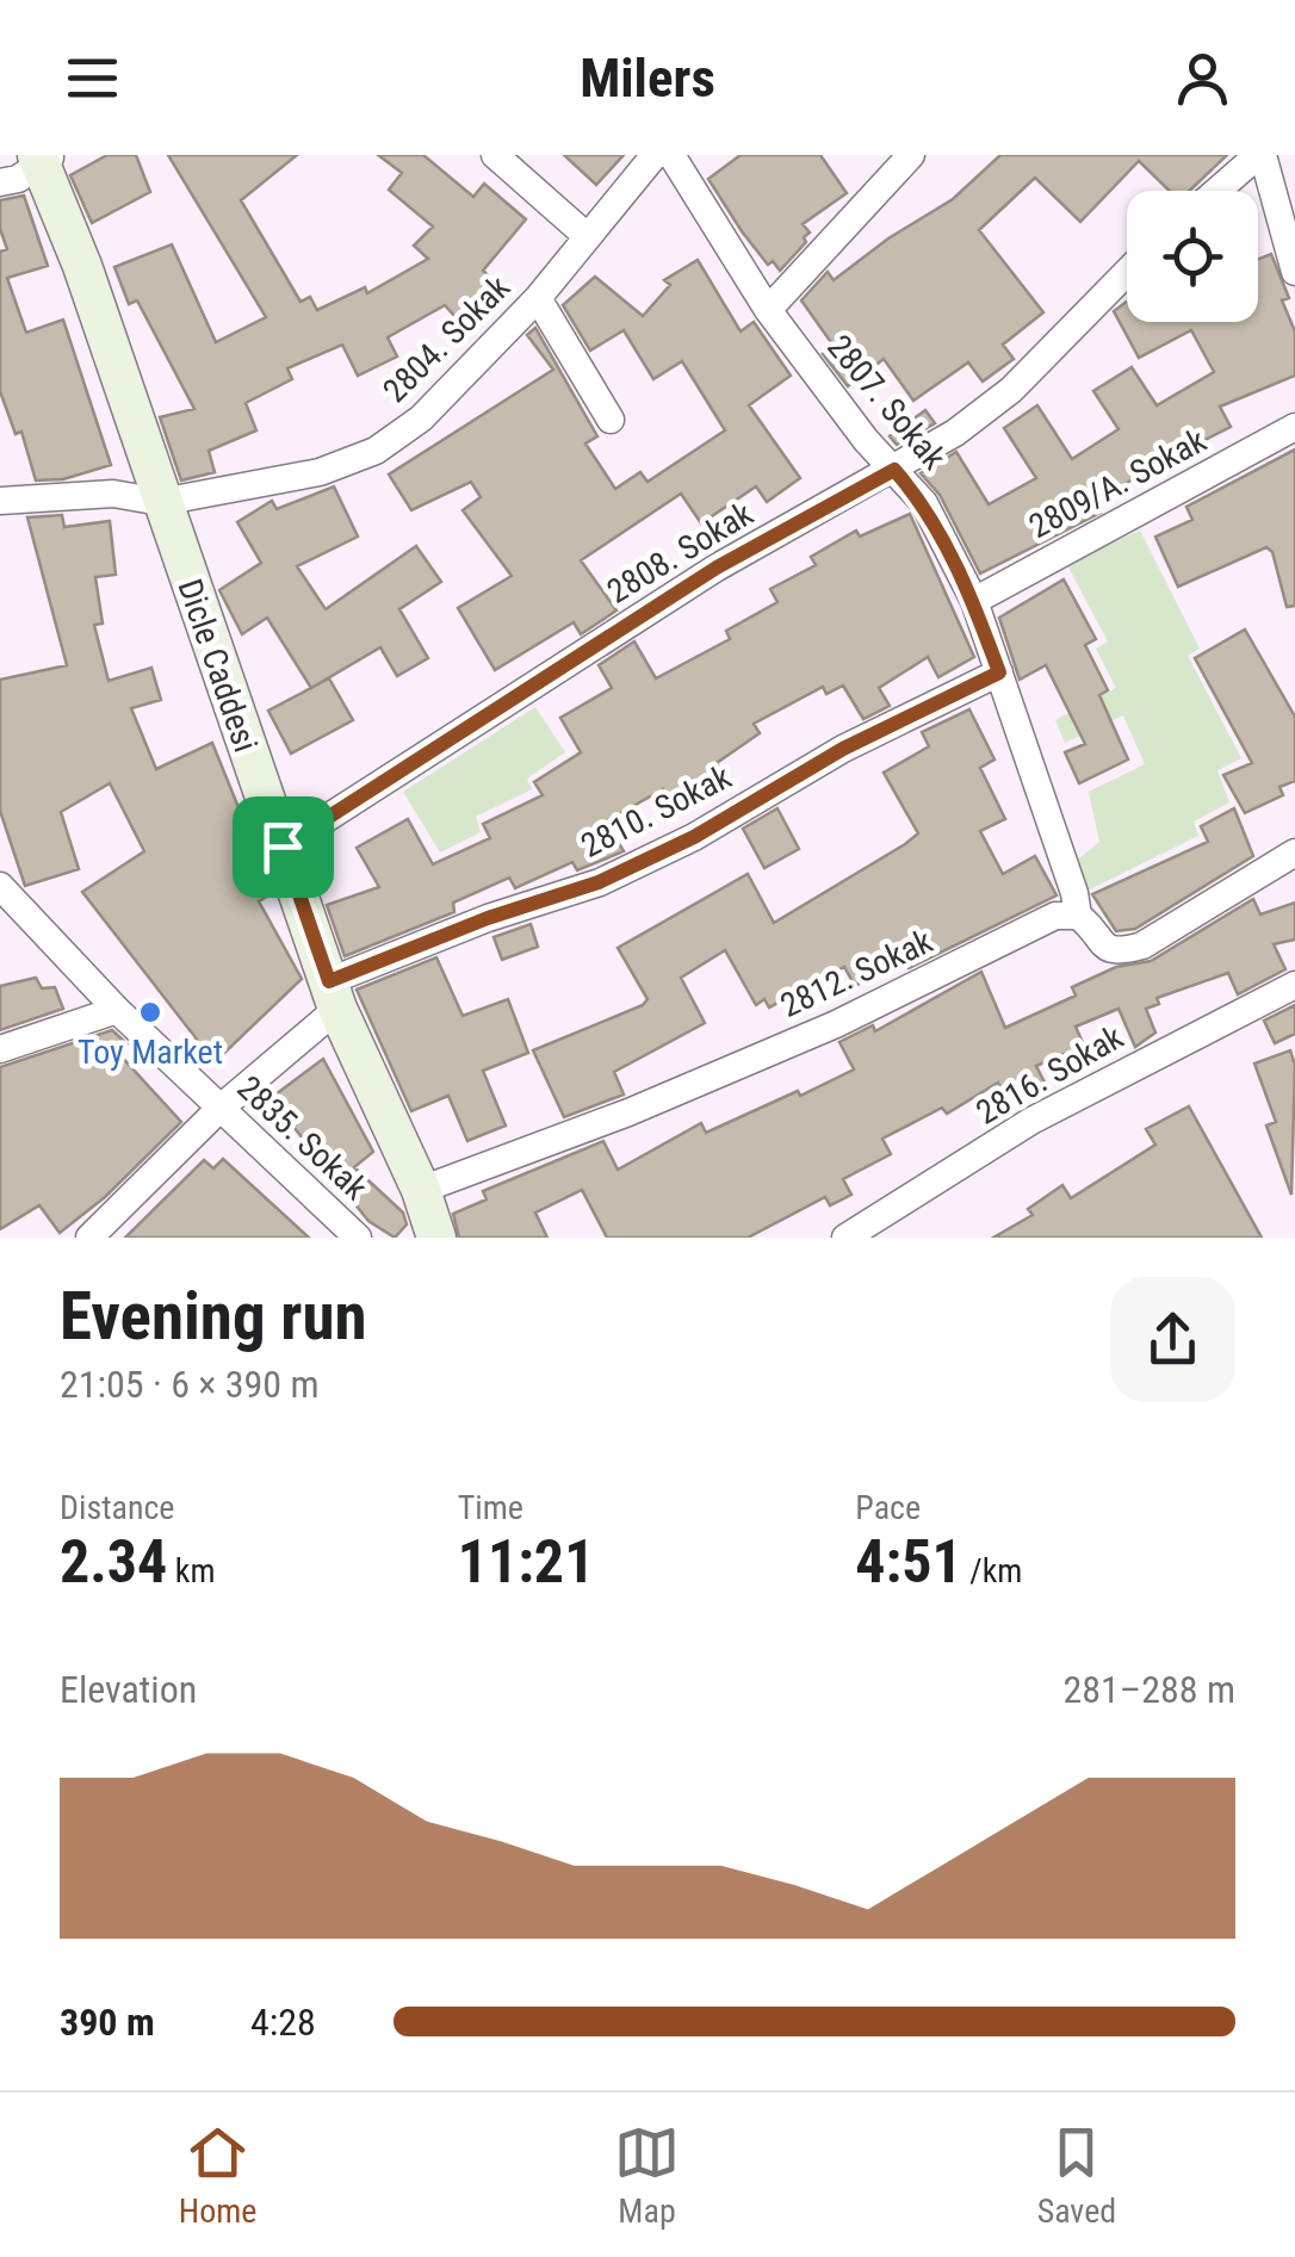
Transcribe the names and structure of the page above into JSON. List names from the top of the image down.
{
  "streets": {
    "street": [
      "2804. Sokak",
      "2807. Sokak",
      "2809/A. Sokak",
      "2808. Sokak",
      "Dicle Caddesi",
      "2810. Sokak",
      "2812. Sokak",
      "2816. Sokak",
      "2835. Sokak"
    ]
  },
  "crossings": [
    ["2804. Sokak", "Dicle Caddesi"],
    ["2807. Sokak", "2809/A. Sokak"],
    ["2807. Sokak", "2808. Sokak"],
    ["2807. Sokak", "2810. Sokak"],
    ["2807. Sokak", "2812. Sokak"],
    ["2808. Sokak", "Dicle Caddesi"],
    ["Dicle Caddesi", "2810. Sokak"],
    ["Dicle Caddesi", "2812. Sokak"],
    ["2810. Sokak", "2835. Sokak"]
  ],
  "places": ["Toy Market"],
  "page": {
    "header": "Milers",
    "heading": ["Evening run", "21:05 · 6 × 390 m"],
    "stats": [
      ["Distance", "2.34 km"],
      ["Time", "11:21"],
      ["Pace", "4:51 /km"]
    ],
    "chart": ["Elevation", "281–288 m"],
    "list": [
      {
        "name": "390 m",
        "note": "4:28"
      }
    ],
    "tabs": ["Home", "Map", "Saved"]
  }
}
